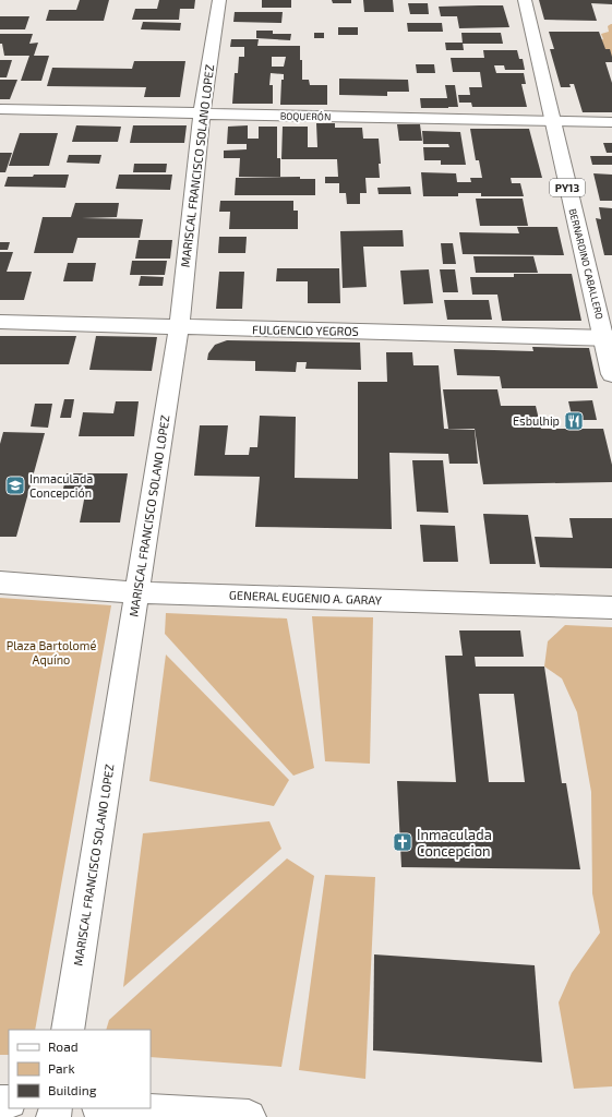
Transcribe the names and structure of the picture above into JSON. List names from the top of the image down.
{
  "streets": {
    "main road": [
      "BOQUERÓN",
      "MARISCAL FRANCISCO SOLANO LOPEZ",
      "PY13",
      "BERNARDINO CABALLERO",
      "FULGENCIO YEGROS",
      "GENERAL EUGENIO A. GARAY"
    ]
  },
  "crossings": [
    ["BOQUERÓN", "MARISCAL FRANCISCO SOLANO LOPEZ"],
    ["BOQUERÓN", "BERNARDINO CABALLERO"],
    ["MARISCAL FRANCISCO SOLANO LOPEZ", "FULGENCIO YEGROS"],
    ["MARISCAL FRANCISCO SOLANO LOPEZ", "GENERAL EUGENIO A. GARAY"],
    ["BERNARDINO CABALLERO", "FULGENCIO YEGROS"]
  ],
  "parks": ["Plaza Bartolomé Aquíno"],
  "places": {
    "restaurant": ["Esbulhip"],
    "school or university": ["Inmaculada Concepción"],
    "church": ["Inmaculada Concepcion"]
  },
  "legend": ["Road", "Park", "Building"]
}
